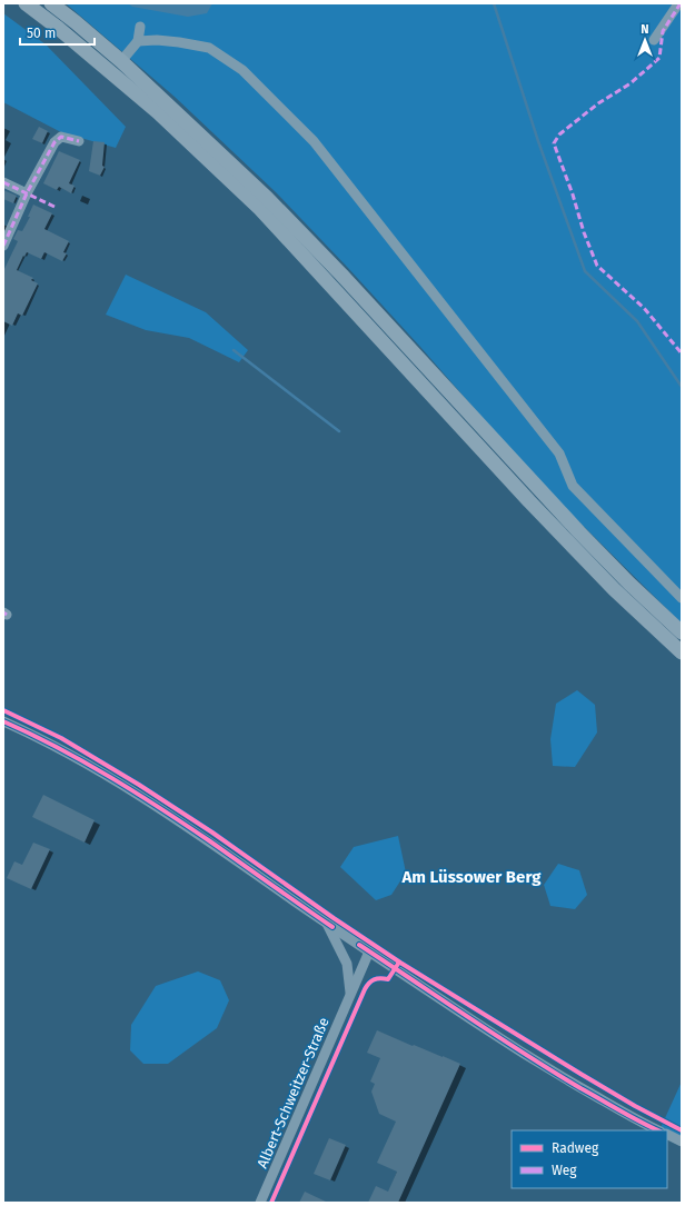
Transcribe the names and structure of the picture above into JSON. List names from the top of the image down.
{
  "streets": {
    "street": ["Albert-Schweitzer-Straße"]
  },
  "districts": ["Am Lüssower Berg"],
  "legend": ["Radweg", "Weg"],
  "scale_bar": "50 m",
  "north": "top"
}
